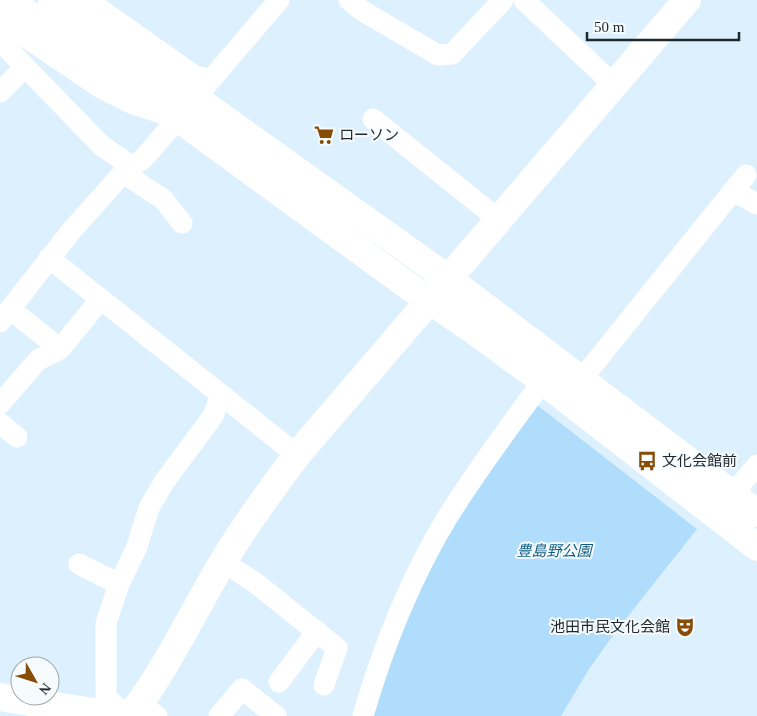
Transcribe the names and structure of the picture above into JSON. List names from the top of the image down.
{
  "parks": ["豊島野公園"],
  "places": {
    "supermarket": ["ローソン"],
    "bus stop": ["文化会館前"],
    "theatre": ["池田市民文化会館"]
  },
  "scale_bar": "50 m",
  "north": "bottom right"
}
